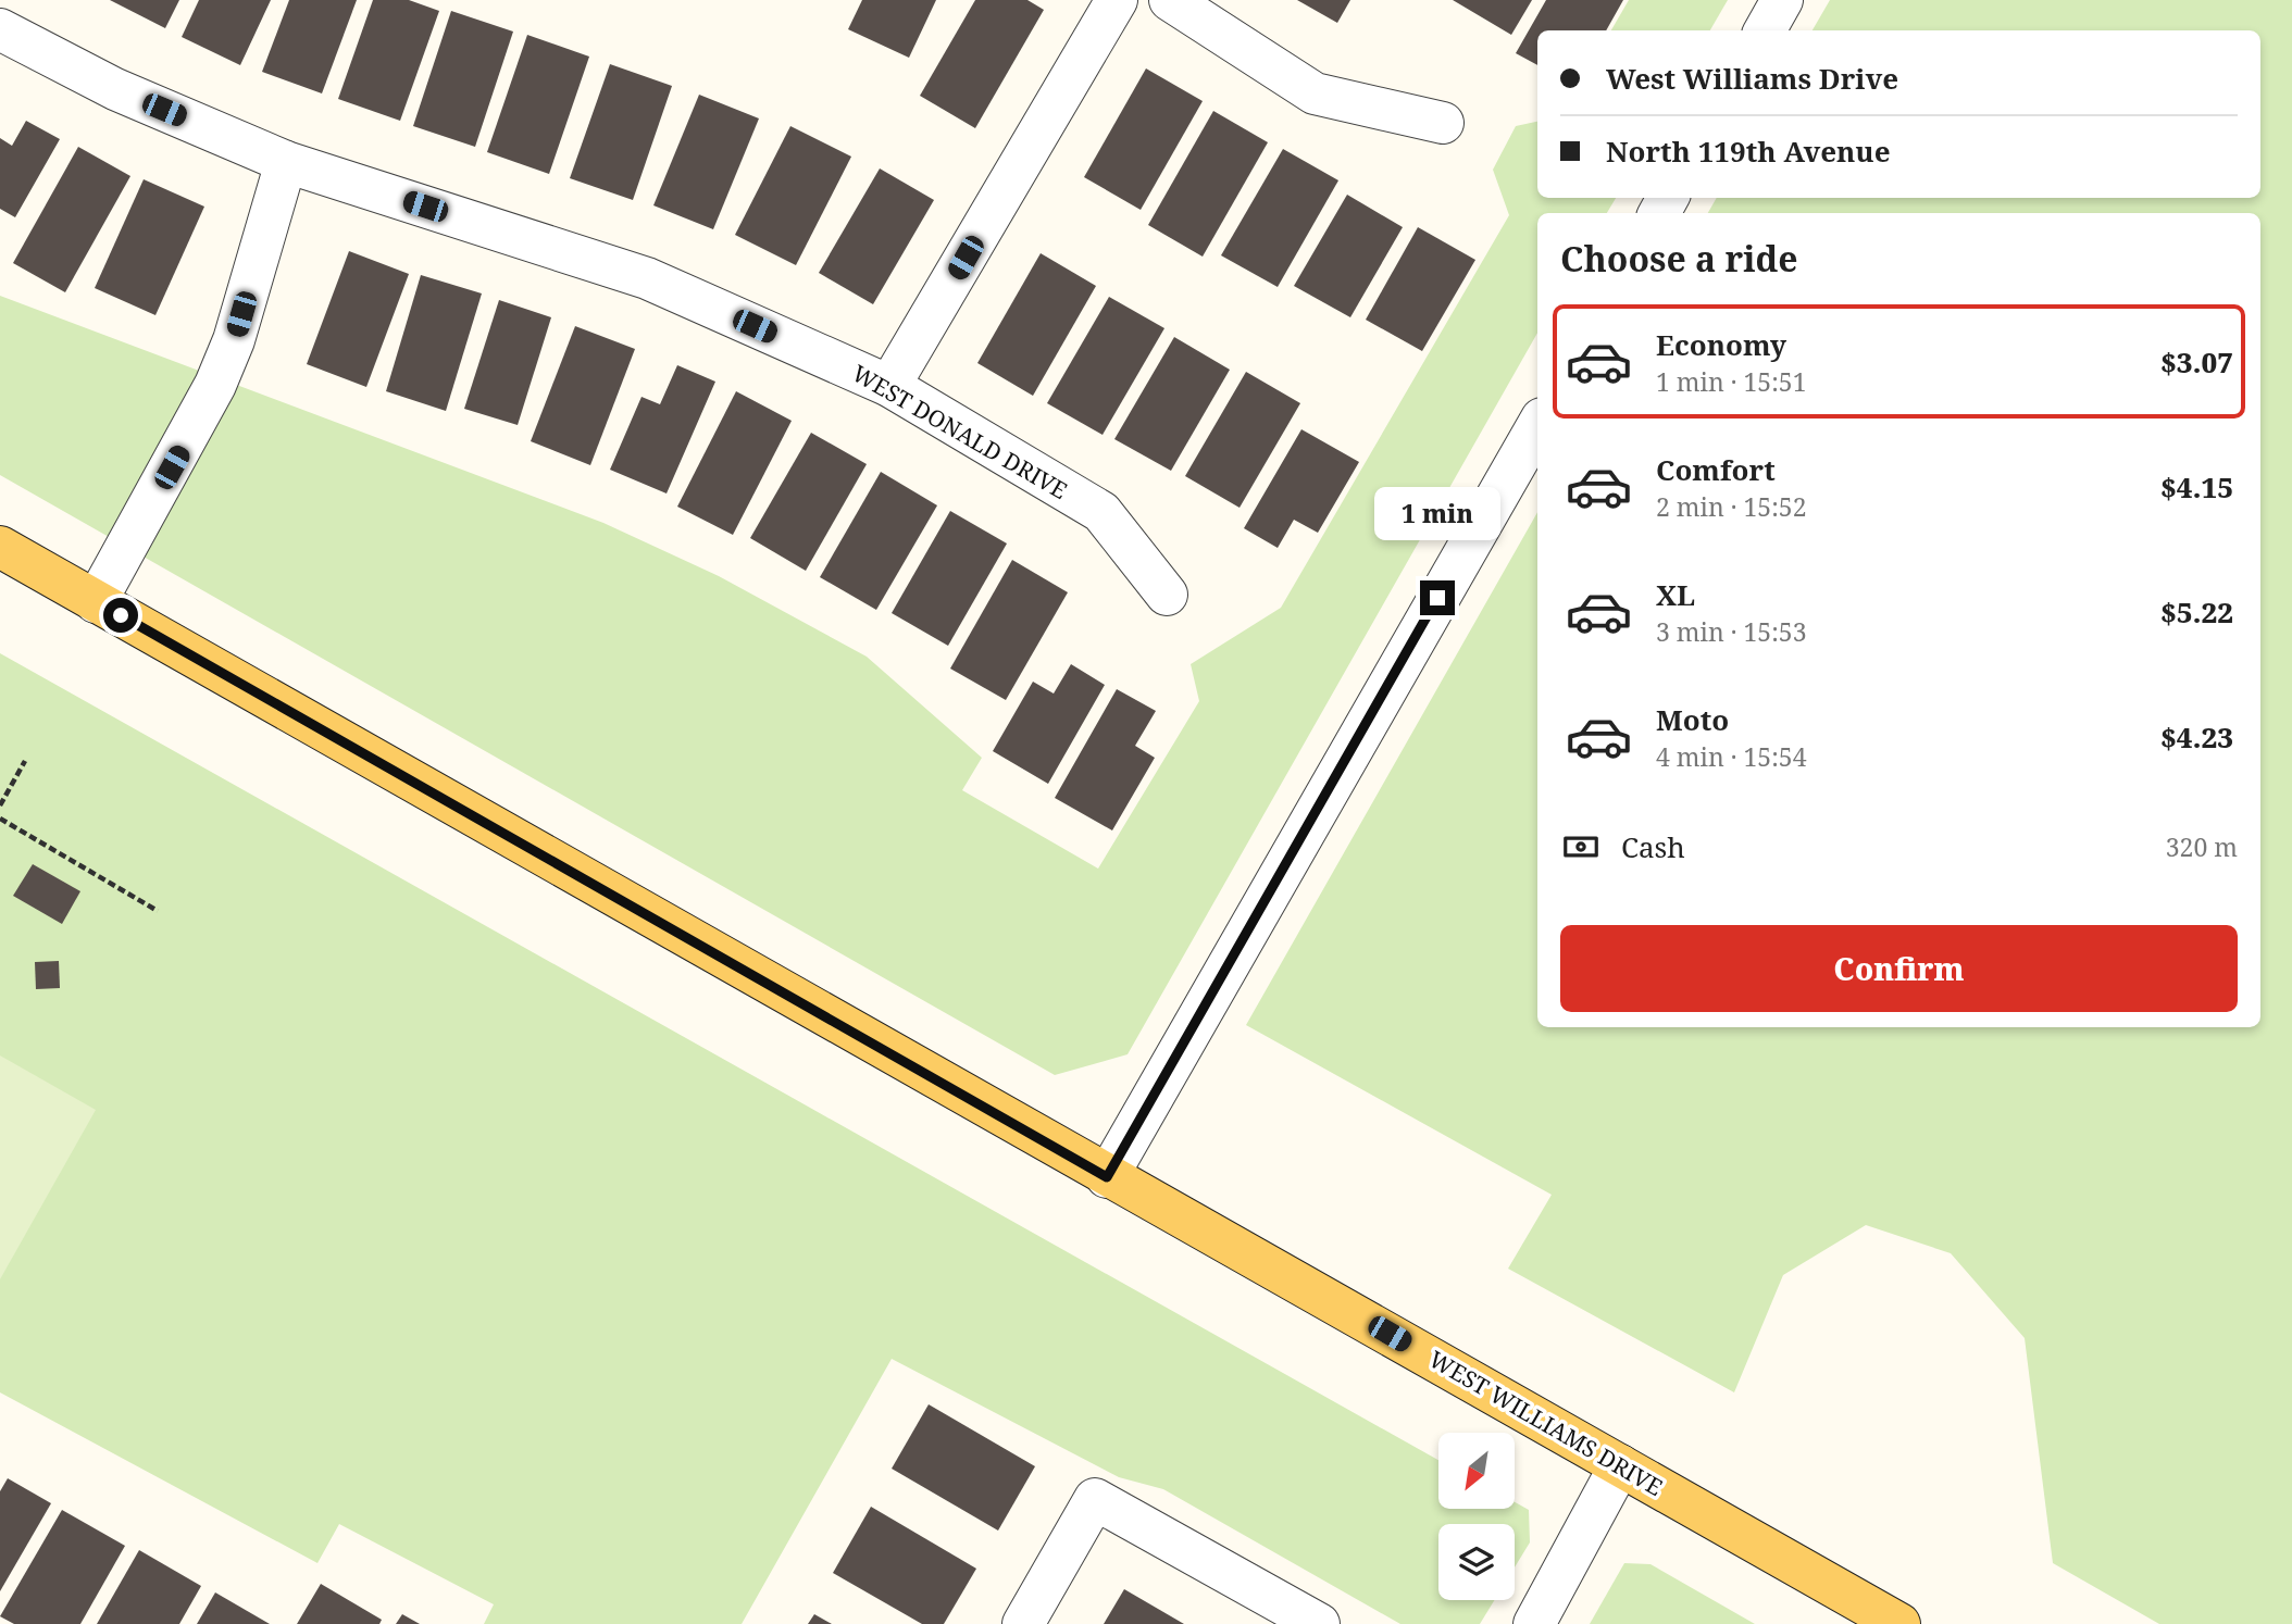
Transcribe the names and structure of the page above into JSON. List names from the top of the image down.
{
  "streets": {
    "main road": ["WEST WILLIAMS DRIVE"],
    "street": ["WEST DONALD DRIVE"]
  },
  "north": "bottom left",
  "page": {
    "banner": ["West Williams Drive", "North 119th Avenue"],
    "heading": "Choose a ride",
    "list": [
      {
        "name": "Economy",
        "note": "1 min · 15:51",
        "value": "$3.07"
      },
      {
        "name": "Comfort",
        "note": "2 min · 15:52",
        "value": "$4.15"
      },
      {
        "name": "XL",
        "note": "3 min · 15:53",
        "value": "$5.22"
      },
      {
        "name": "Moto",
        "note": "4 min · 15:54",
        "value": "$4.23"
      }
    ],
    "bubble": "1 min",
    "pay": ["Cash", "320 m"],
    "buttons": "Confirm"
  }
}
